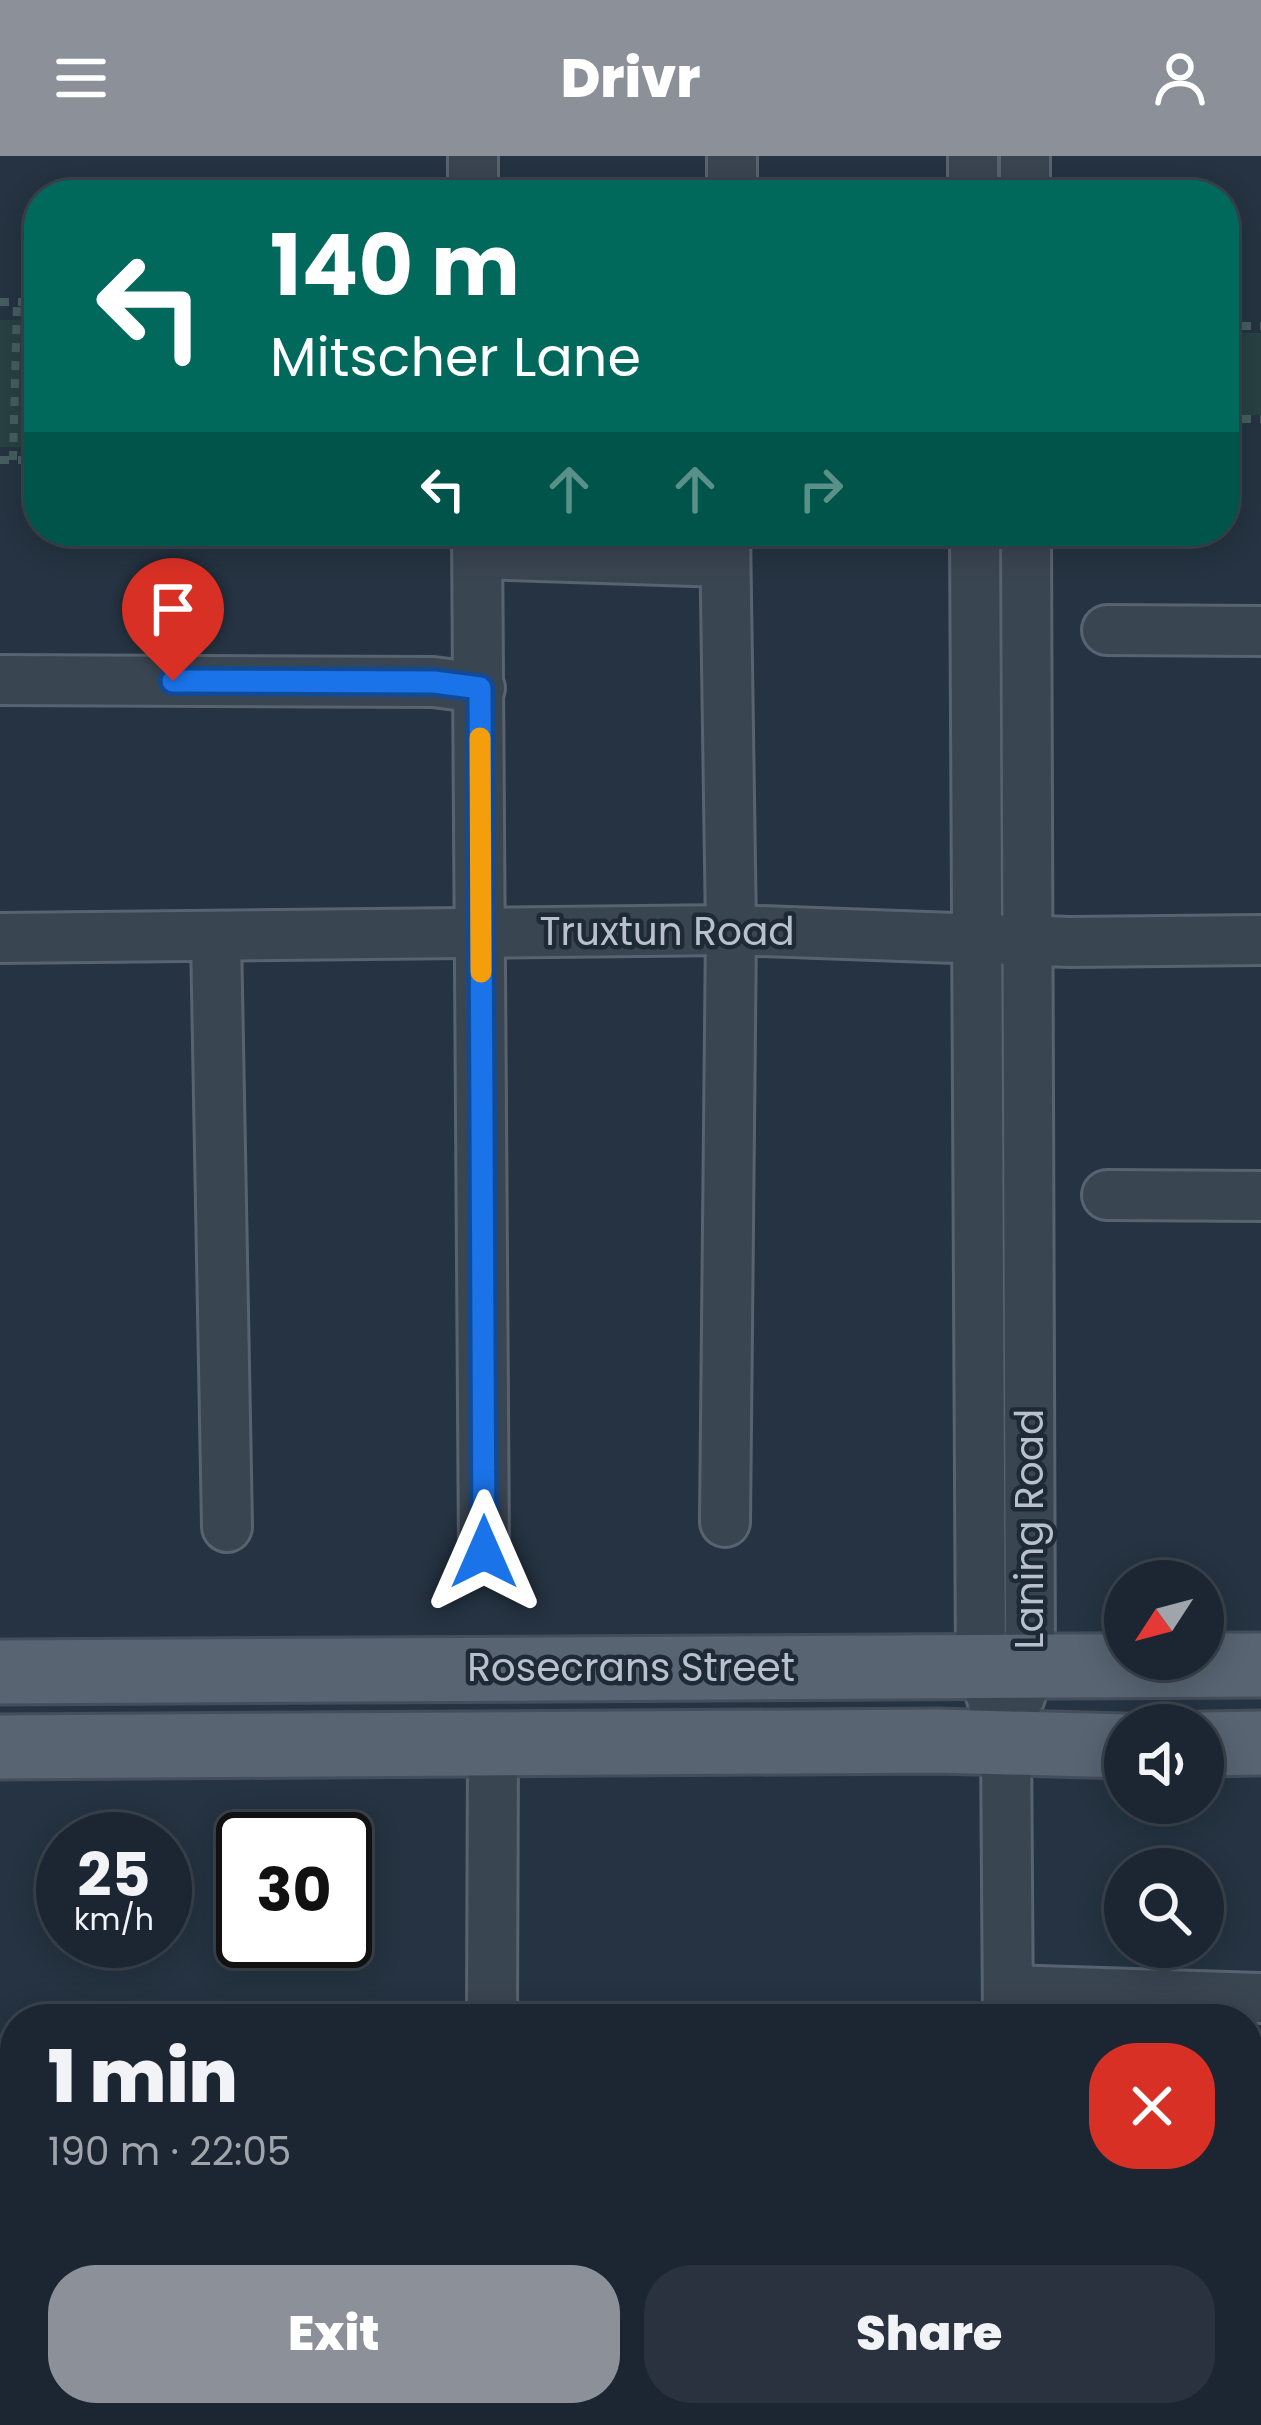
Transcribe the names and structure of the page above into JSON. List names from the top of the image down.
{
  "streets": {
    "main road": ["Rosecrans Street"],
    "street": ["Truxtun Road", "Laning Road"]
  },
  "crossings": [
    ["Truxtun Road", "Laning Road"],
    ["Laning Road", "Rosecrans Street"]
  ],
  "north": "bottom left",
  "page": {
    "header": "Drivr",
    "turn": ["140 m", "Mitscher Lane"],
    "speed": "25 km/h",
    "limit": "30",
    "heading": ["1 min", "190 m · 22:05"],
    "buttons": ["Exit", "Share"]
  }
}
